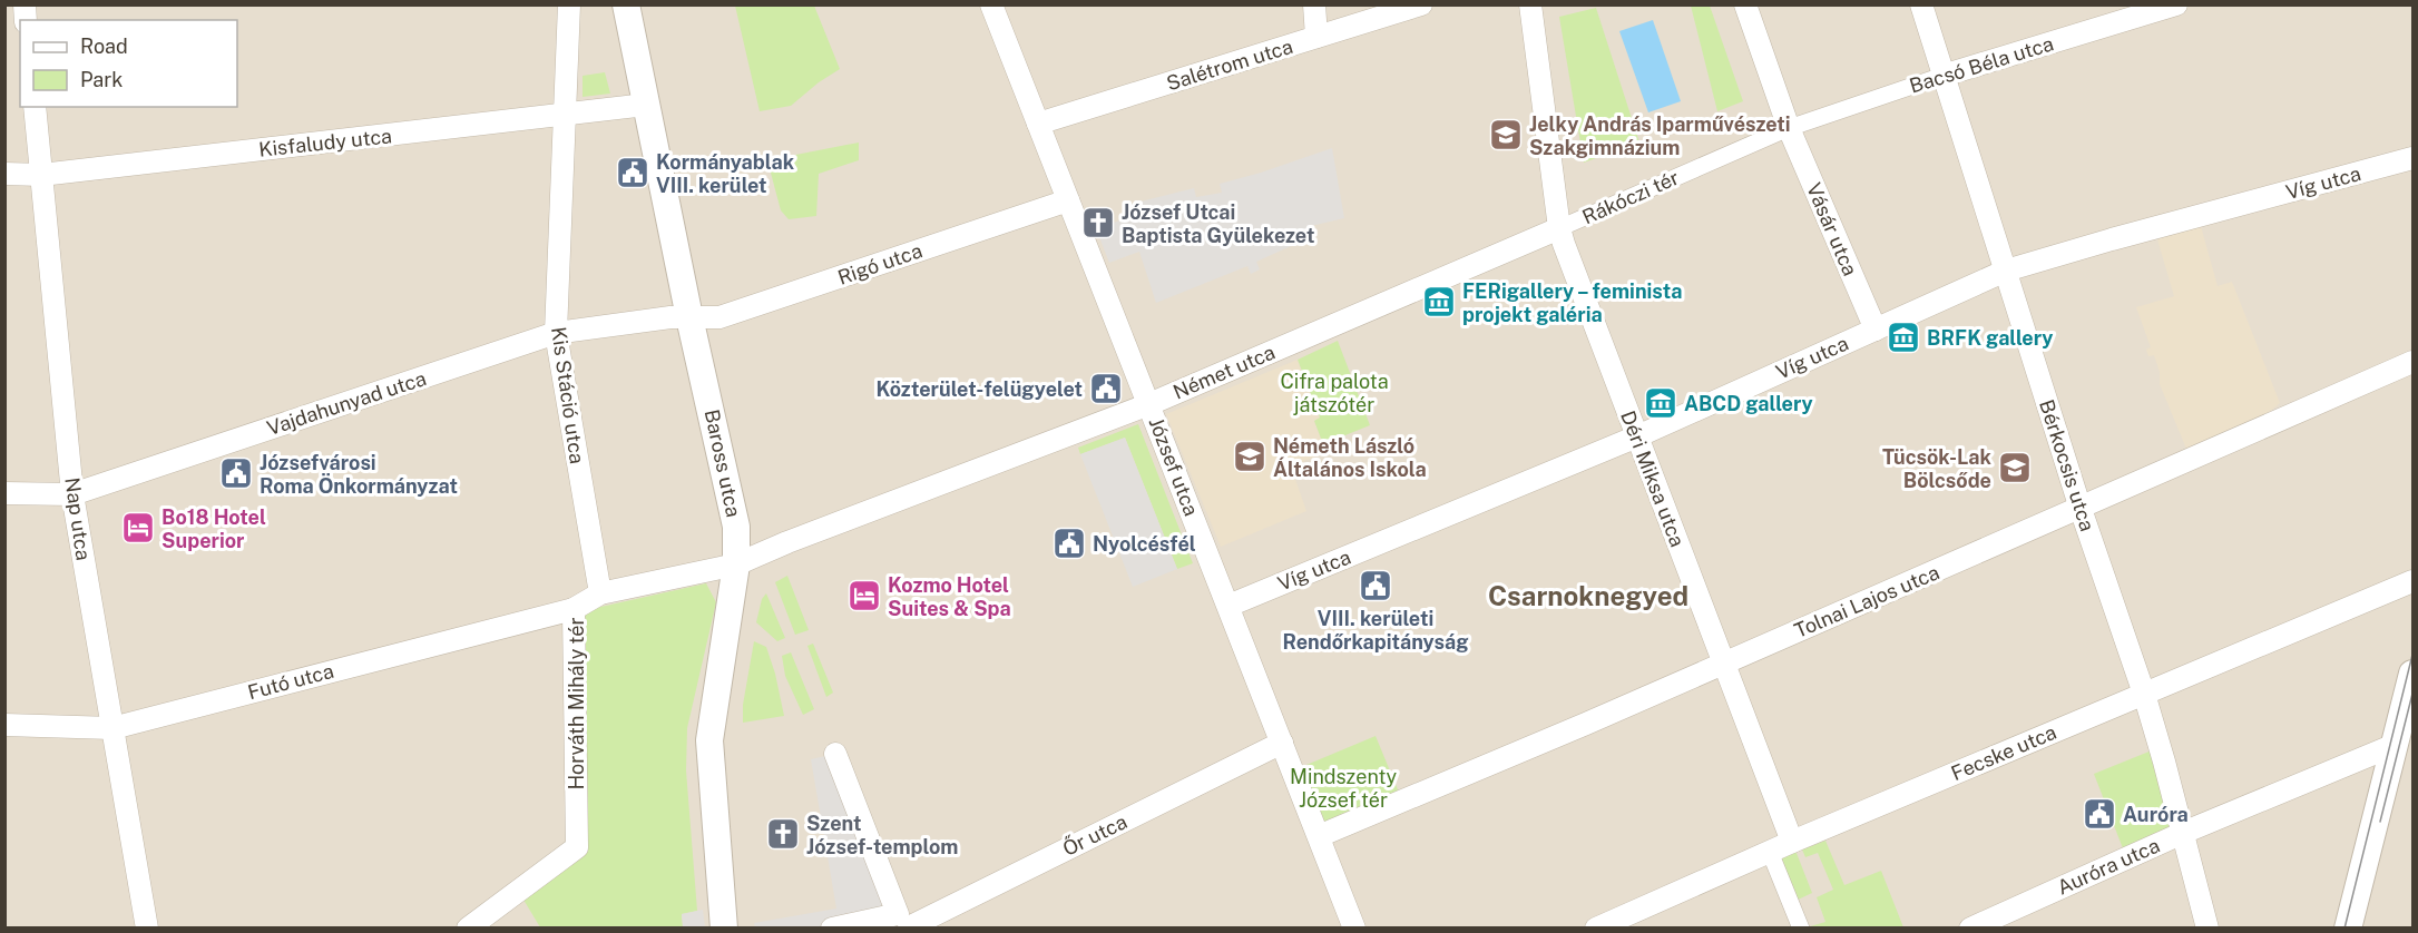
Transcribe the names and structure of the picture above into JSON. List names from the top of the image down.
{
  "streets": {
    "street": [
      "Salétrom utca",
      "Bacsó Béla utca",
      "Kisfaludy utca",
      "Víg utca",
      "Rákóczi tér",
      "Vásár utca",
      "Rigó utca",
      "Német utca",
      "Kis Stáció utca",
      "Vajdahunyad utca",
      "Baross utca",
      "Bérkocsis utca",
      "József utca",
      "Déri Miksa utca",
      "Nap utca",
      "Tolnai Lajos utca",
      "Futó utca",
      "Horváth Mihály tér",
      "Fecske utca",
      "Őr utca",
      "Auróra utca"
    ]
  },
  "crossings": [
    ["Salétrom utca", "József utca"],
    ["Bacsó Béla utca", "Rákóczi tér"],
    ["Bacsó Béla utca", "Vásár utca"],
    ["Bacsó Béla utca", "Bérkocsis utca"],
    ["Kisfaludy utca", "Kis Stáció utca"],
    ["Kisfaludy utca", "Baross utca"],
    ["Kisfaludy utca", "Nap utca"],
    ["Víg utca", "Vásár utca"],
    ["Víg utca", "Bérkocsis utca"],
    ["Víg utca", "József utca"],
    ["Víg utca", "Déri Miksa utca"],
    ["Rákóczi tér", "Vásár utca"],
    ["Rákóczi tér", "Német utca"],
    ["Rákóczi tér", "Déri Miksa utca"],
    ["Rigó utca", "Vajdahunyad utca"],
    ["Rigó utca", "Baross utca"],
    ["Rigó utca", "József utca"],
    ["Német utca", "Baross utca"],
    ["Német utca", "József utca"],
    ["Német utca", "Déri Miksa utca"],
    ["Német utca", "Horváth Mihály tér"],
    ["Kis Stáció utca", "Vajdahunyad utca"],
    ["Kis Stáció utca", "Horváth Mihály tér"],
    ["Vajdahunyad utca", "Baross utca"],
    ["Vajdahunyad utca", "Nap utca"],
    ["Baross utca", "Horváth Mihály tér"],
    ["Bérkocsis utca", "Tolnai Lajos utca"],
    ["Bérkocsis utca", "Fecske utca"],
    ["Bérkocsis utca", "Auróra utca"],
    ["József utca", "Tolnai Lajos utca"],
    ["József utca", "Őr utca"],
    ["Déri Miksa utca", "Tolnai Lajos utca"],
    ["Déri Miksa utca", "Fecske utca"],
    ["Nap utca", "Futó utca"],
    ["Futó utca", "Horváth Mihály tér"]
  ],
  "districts": ["Csarnoknegyed"],
  "parks": ["Cifra palota játszótér", "Mindszenty József tér"],
  "places": {
    "school or university": ["Jelky András Iparművészeti Szakgimnázium", "Németh László Általános Iskola", "Tücsök-Lak Bölcsőde"],
    "public building": [
      "Kormányablak VIII. kerület",
      "Közterület-felügyelet",
      "Józsefvárosi Roma Önkormányzat",
      "Nyolcésfél",
      "VIII. kerületi Rendőrkapitányság",
      "Auróra"
    ],
    "church": ["József Utcai Baptista Gyülekezet", "Szent József-templom"],
    "museum": ["FERigallery – feminista projekt galéria", "BRFK gallery", "ABCD gallery"],
    "hotel": ["Bo18 Hotel Superior", "Kozmo Hotel Suites & Spa"]
  },
  "legend": ["Road", "Park"]
}
